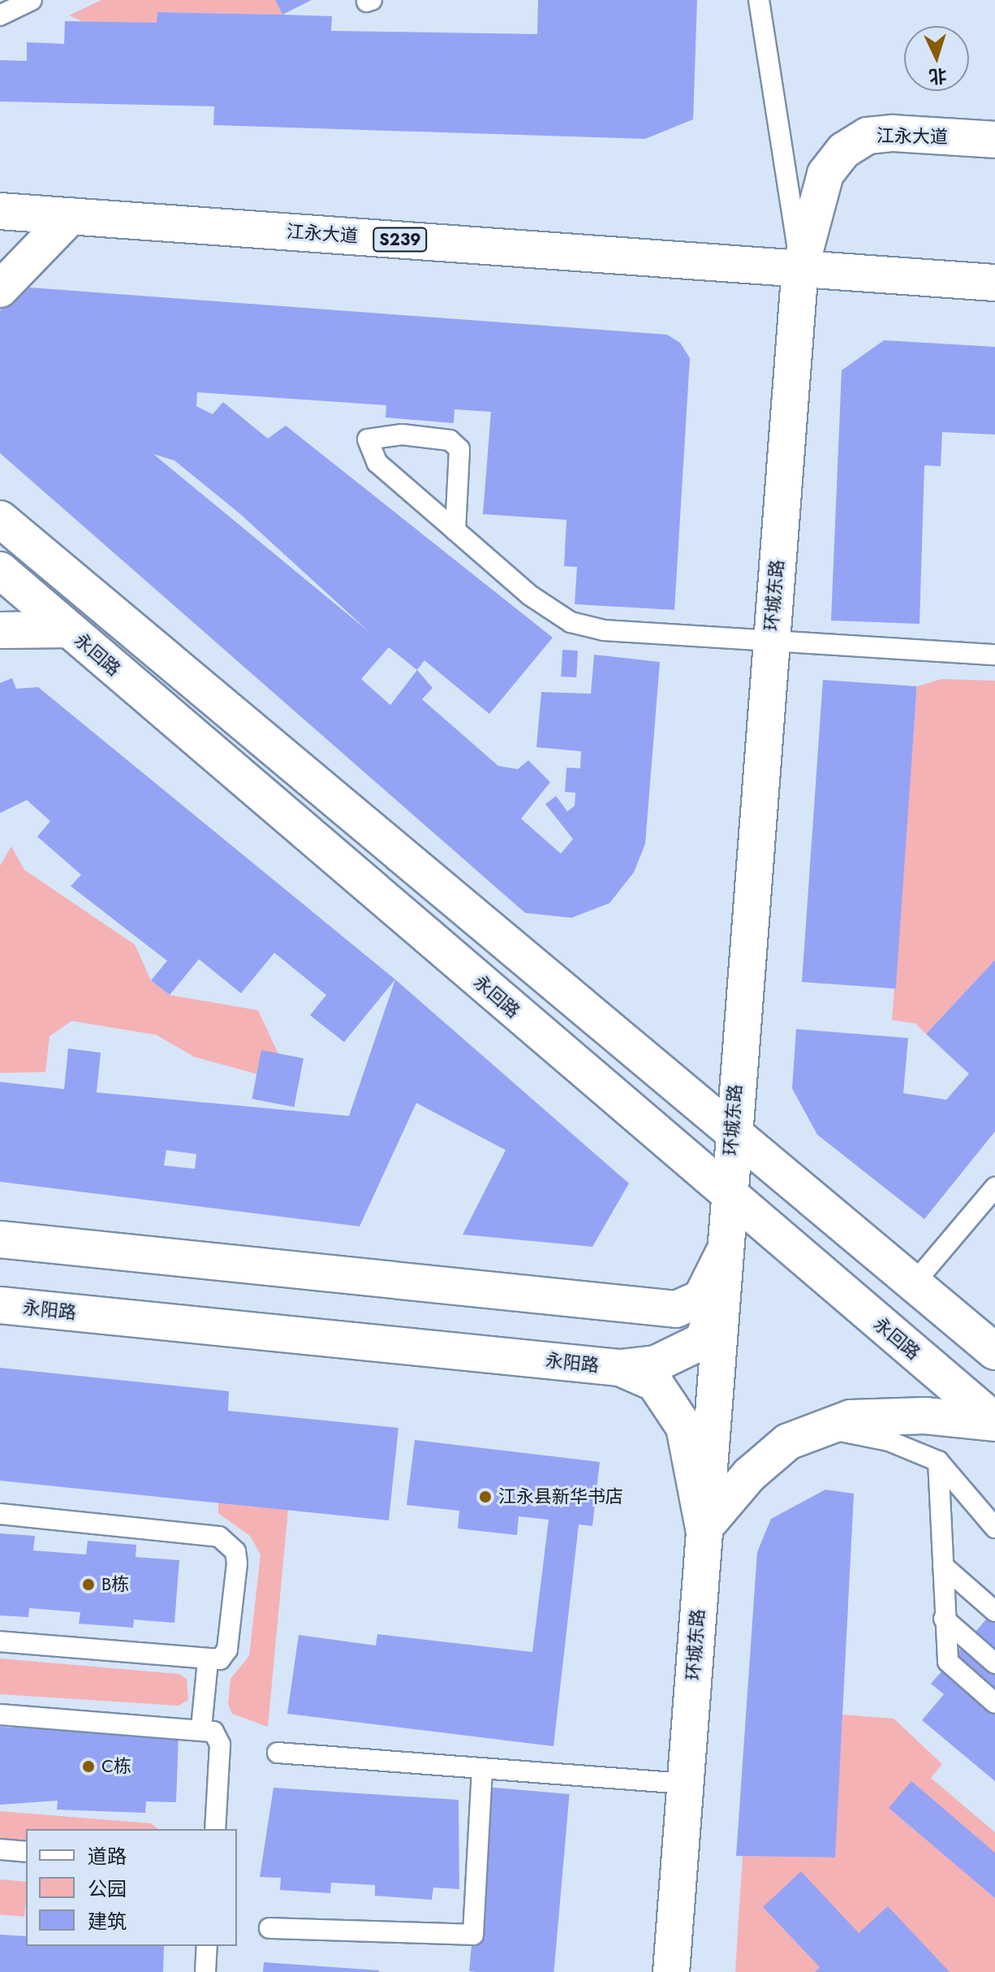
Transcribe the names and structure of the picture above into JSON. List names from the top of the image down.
{
  "streets": {
    "main road": [
      "江永大道",
      "S239",
      "环城东路",
      "永回路",
      "永阳路"
    ]
  },
  "crossings": [
    ["江永大道", "环城东路"],
    ["环城东路", "永回路"],
    ["环城东路", "永阳路"]
  ],
  "places": ["江永县新华书店", "B栋", "C栋"],
  "legend": ["道路", "公园", "建筑"],
  "north": "bottom"
}
